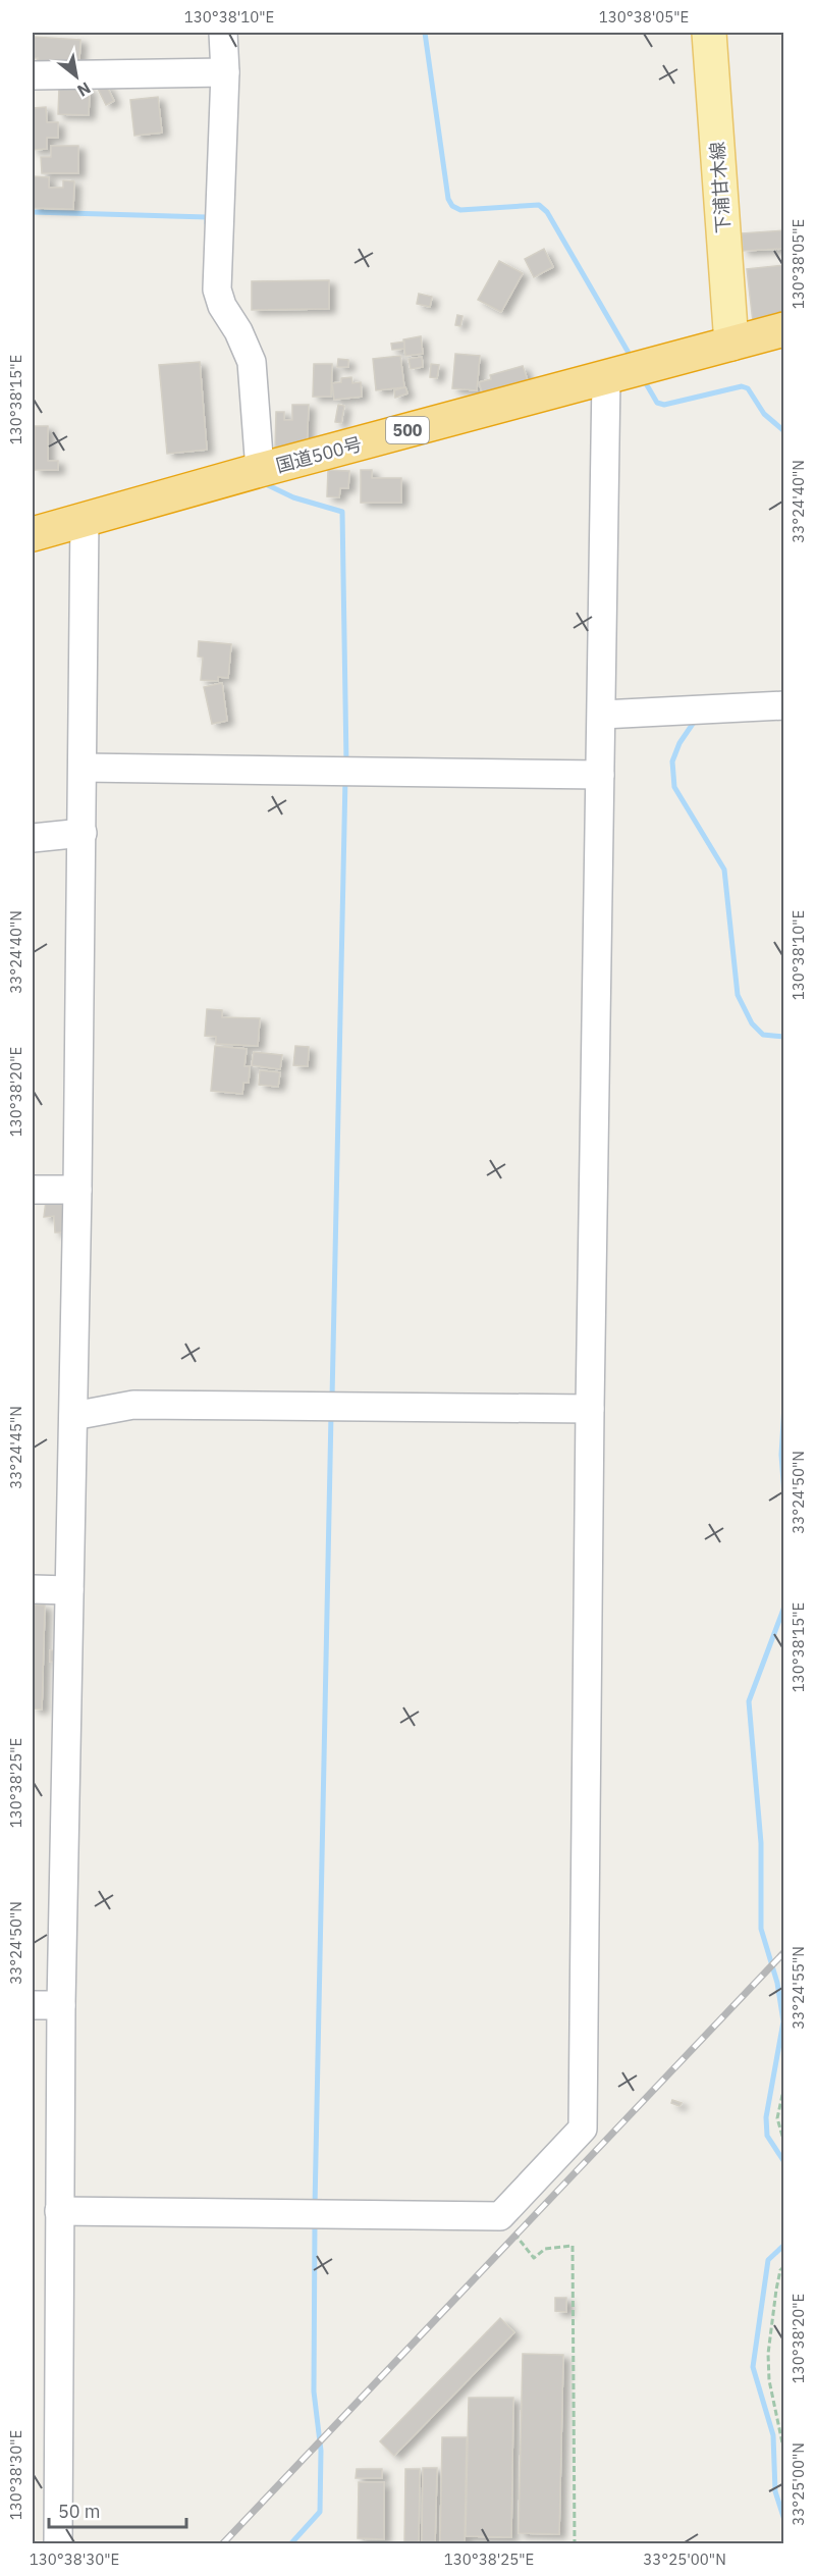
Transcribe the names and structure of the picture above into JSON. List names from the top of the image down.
{
  "streets": {
    "highway": ["500", "国道500号"],
    "main road": ["下浦甘木線"]
  },
  "crossings": [
    ["下浦甘木線", "国道500号"]
  ],
  "scale_bar": "50 m",
  "north": "bottom right",
  "coordinates": [
    "130°38'10\"E",
    "130°38'05\"E",
    "130°38'15\"E",
    "33°24'40\"N",
    "130°38'20\"E",
    "33°24'45\"N",
    "33°24'50\"N",
    "130°38'25\"E",
    "33°24'55\"N",
    "130°38'30\"E",
    "33°25'00\"N"
  ]
}
